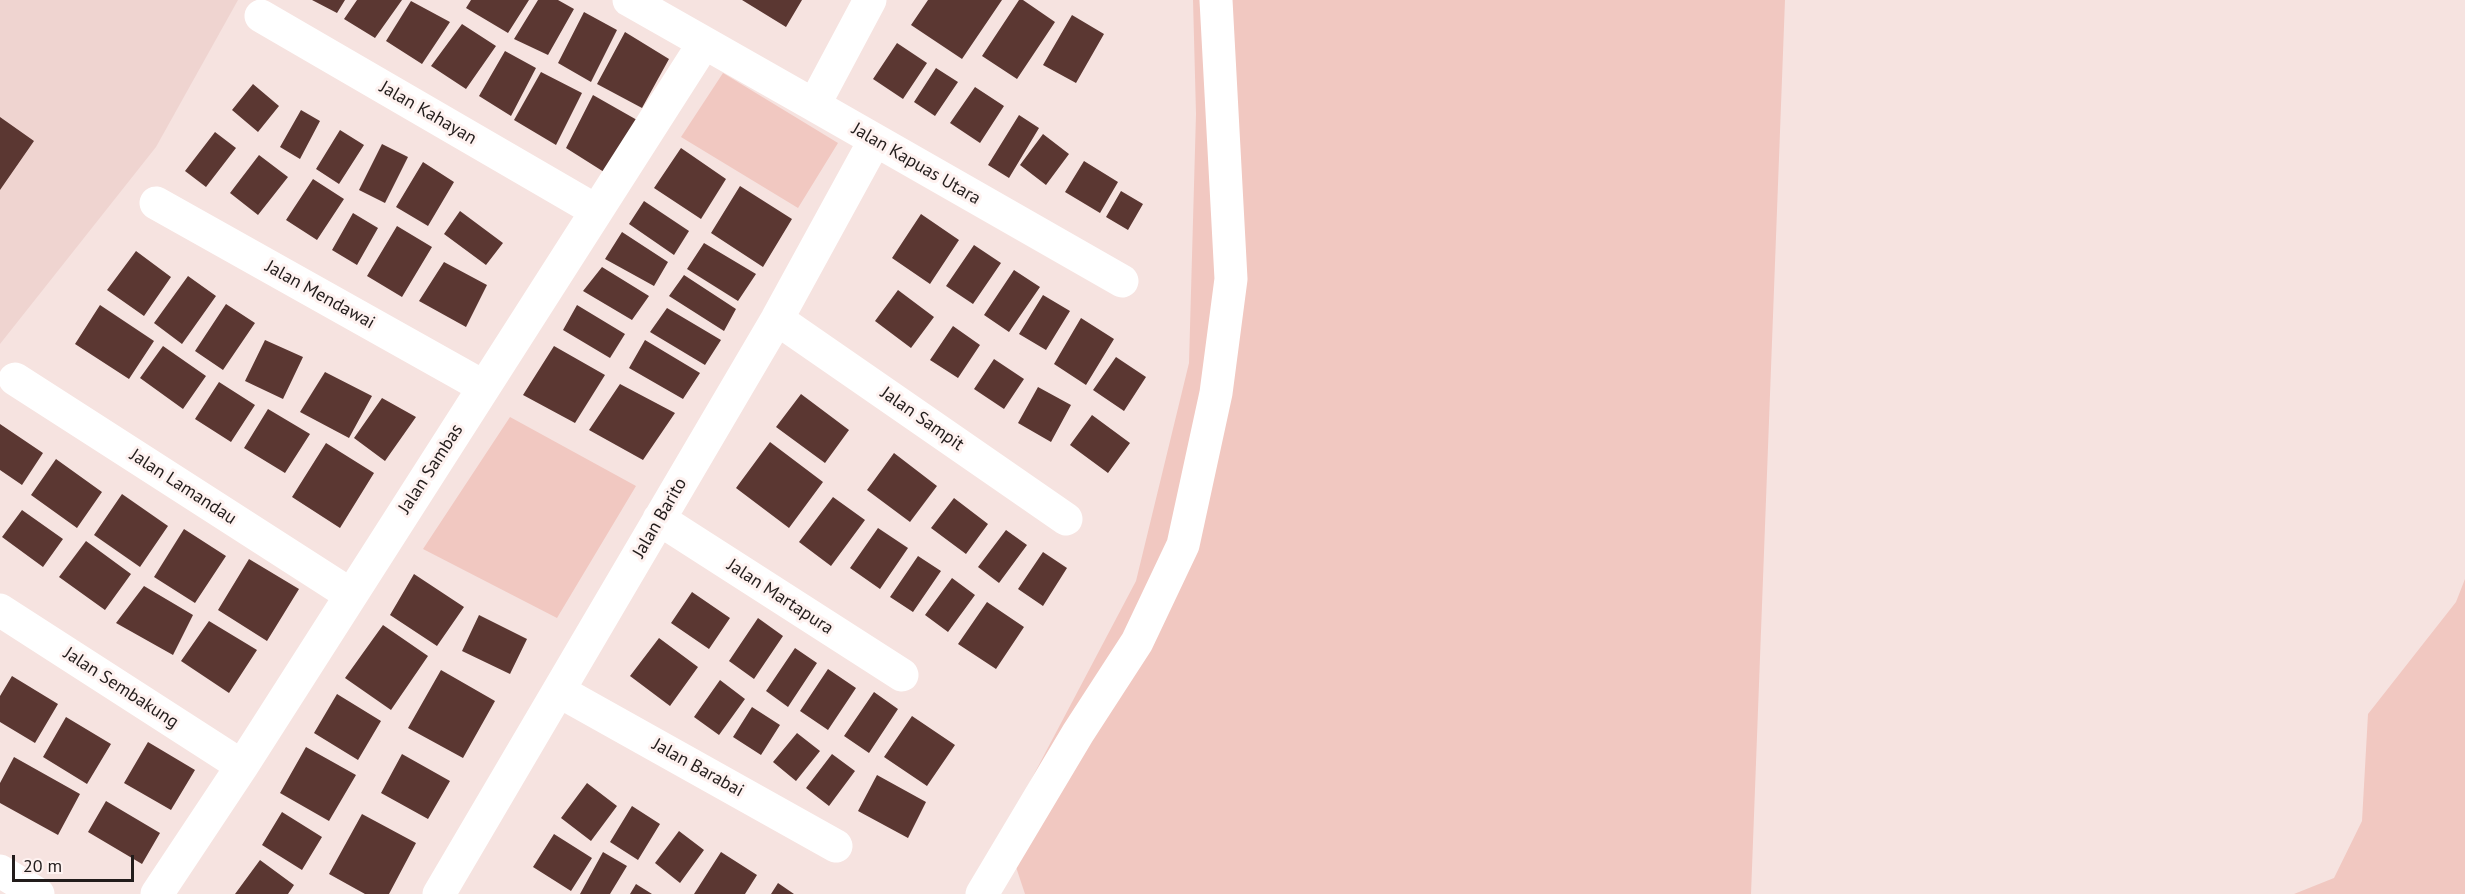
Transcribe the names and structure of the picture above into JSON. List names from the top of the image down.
{
  "streets": {
    "street": [
      "Jalan Kahayan",
      "Jalan Kapuas Utara",
      "Jalan Mendawai",
      "Jalan Sampit",
      "Jalan Sambas",
      "Jalan Lamandau",
      "Jalan Barito",
      "Jalan Martapura",
      "Jalan Sembakung",
      "Jalan Barabai"
    ]
  },
  "crossings": [
    ["Jalan Kahayan", "Jalan Sambas"],
    ["Jalan Kapuas Utara", "Jalan Sambas"],
    ["Jalan Kapuas Utara", "Jalan Barito"],
    ["Jalan Mendawai", "Jalan Sambas"],
    ["Jalan Sampit", "Jalan Barito"],
    ["Jalan Sambas", "Jalan Lamandau"],
    ["Jalan Sambas", "Jalan Sembakung"],
    ["Jalan Barito", "Jalan Martapura"],
    ["Jalan Barito", "Jalan Barabai"]
  ],
  "scale_bar": "20 m"
}
